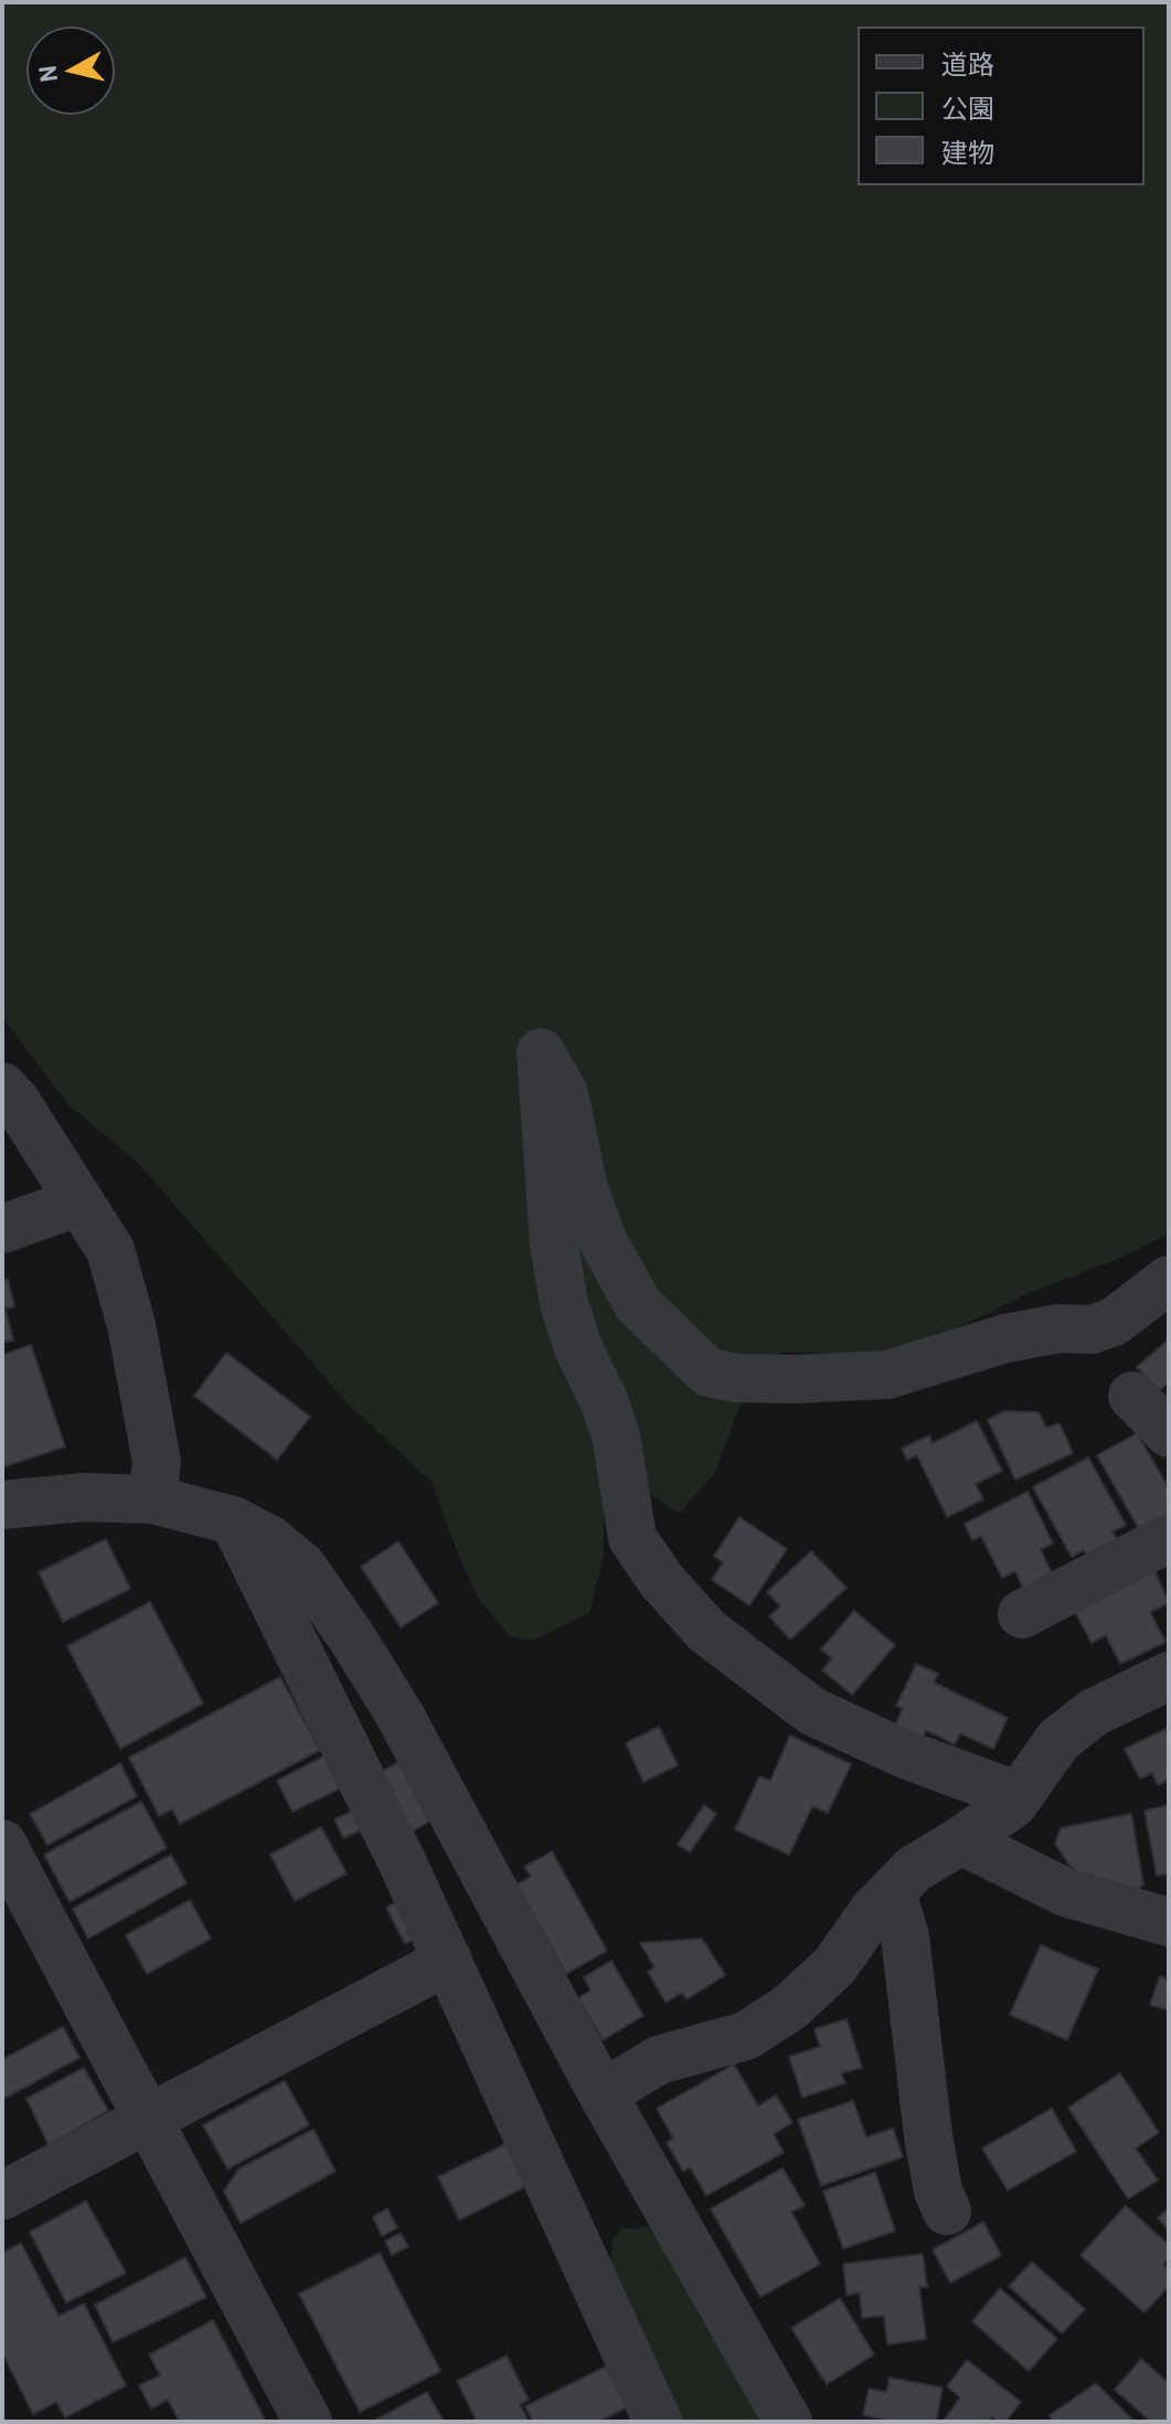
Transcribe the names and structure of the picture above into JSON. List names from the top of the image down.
{
  "legend": ["道路", "公園", "建物"],
  "north": "left"
}
